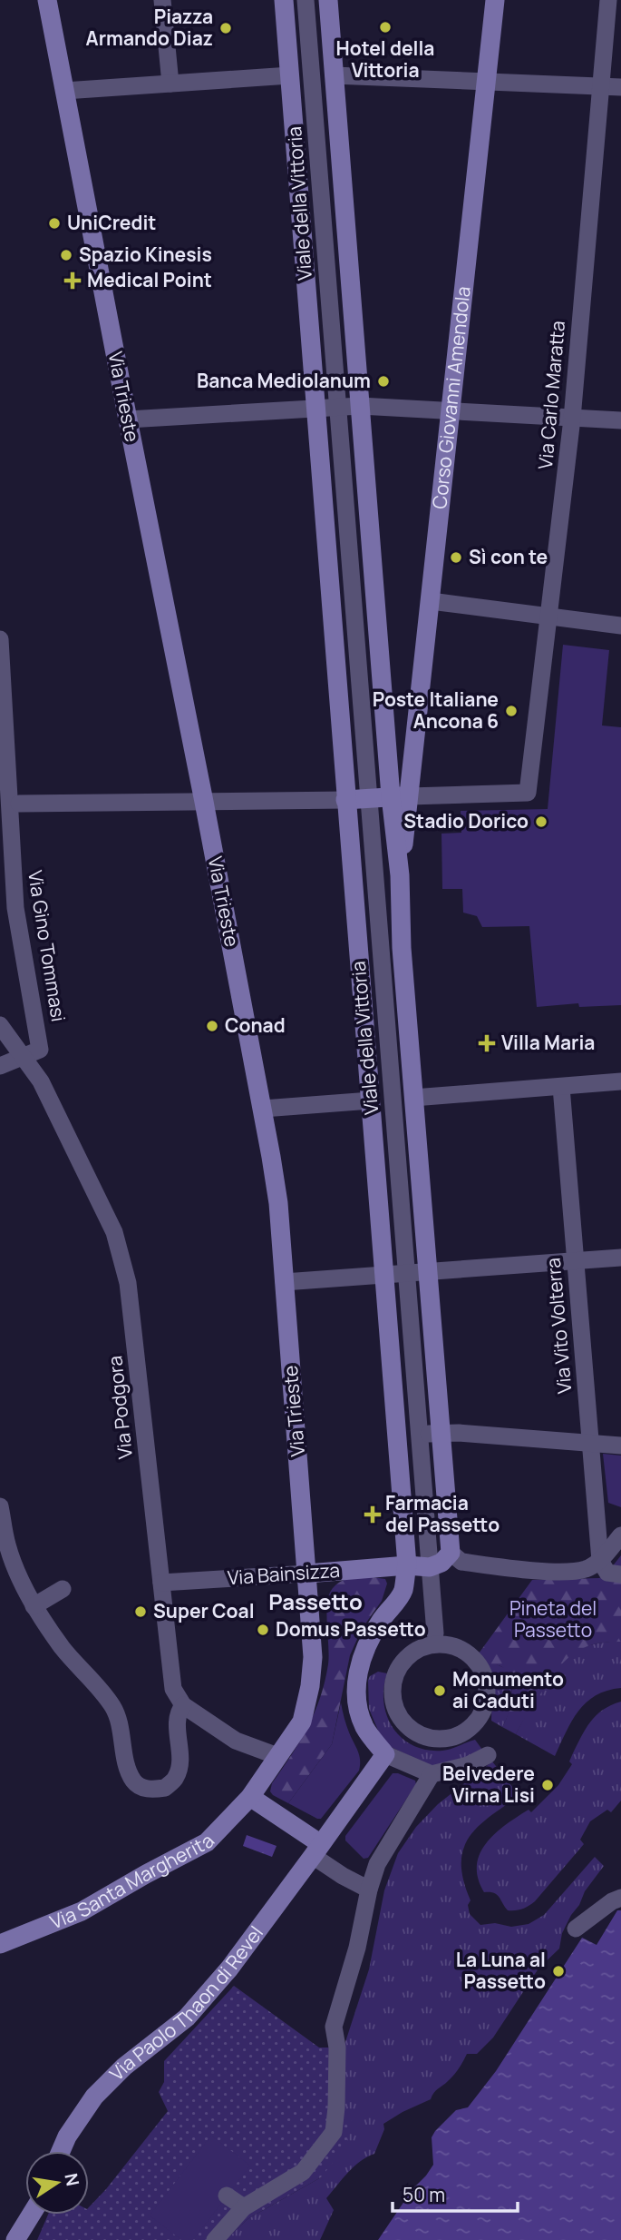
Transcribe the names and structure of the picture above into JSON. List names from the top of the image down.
{
  "streets": {
    "street": [
      "Viale della Vittoria",
      "Via Carlo Maratta",
      "Via Trieste",
      "Corso Giovanni Amendola",
      "Via Gino Tommasi",
      "Via Vito Volterra",
      "Via Podgora",
      "Via Bainsizza",
      "Via Santa Margherita",
      "Via Paolo Thaon di Revel"
    ]
  },
  "crossings": [
    ["Viale della Vittoria", "Via Bainsizza"],
    ["Viale della Vittoria", "Via Paolo Thaon di Revel"],
    ["Via Carlo Maratta", "Corso Giovanni Amendola"],
    ["Via Trieste", "Via Bainsizza"],
    ["Via Trieste", "Via Santa Margherita"],
    ["Via Gino Tommasi", "Via Podgora"],
    ["Via Podgora", "Via Bainsizza"]
  ],
  "districts": ["Passetto"],
  "parks": ["Pineta del Passetto"],
  "places": {
    "other": [
      "Hotel della Vittoria",
      "Piazza Armando Diaz",
      "UniCredit",
      "Spazio Kinesis",
      "Banca Mediolanum",
      "Sì con te",
      "Poste Italiane Ancona 6",
      "Stadio Dorico",
      "Conad",
      "Super Coal",
      "Domus Passetto",
      "Monumento ai Caduti",
      "Belvedere Virna Lisi",
      "La Luna al Passetto"
    ],
    "health": ["Medical Point", "Villa Maria", "Farmacia del Passetto"]
  },
  "scale_bar": "50 m",
  "north": "right"
}
